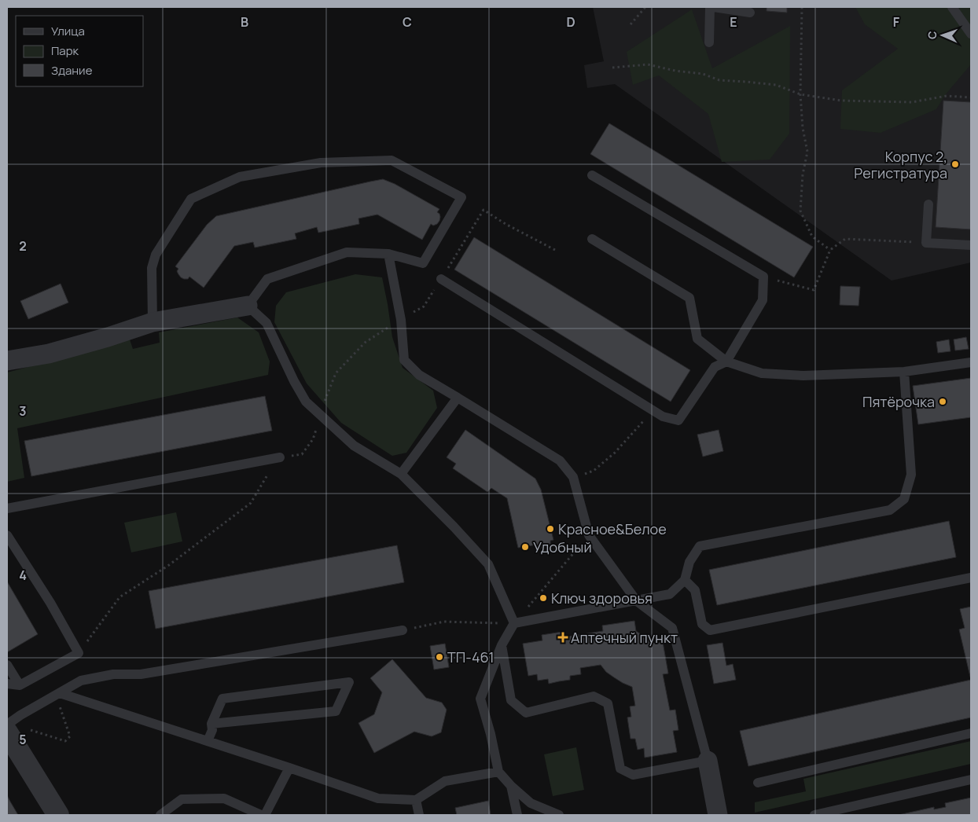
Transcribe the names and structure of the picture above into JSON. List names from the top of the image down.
{
  "places": {
    "other": [
      "Корпус 2, Регистратура",
      "Пятёрочка",
      "Красное&Белое",
      "Удобный",
      "Ключ здоровья",
      "ТП-461"
    ],
    "health": ["Аптечный пункт"]
  },
  "legend": ["Улица", "Парк", "Здание"],
  "north": "left",
  "grid": {
    "columns": [
      "B",
      "C",
      "D",
      "E",
      "F"
    ],
    "rows": [
      "2",
      "3",
      "4",
      "5"
    ]
  }
}
